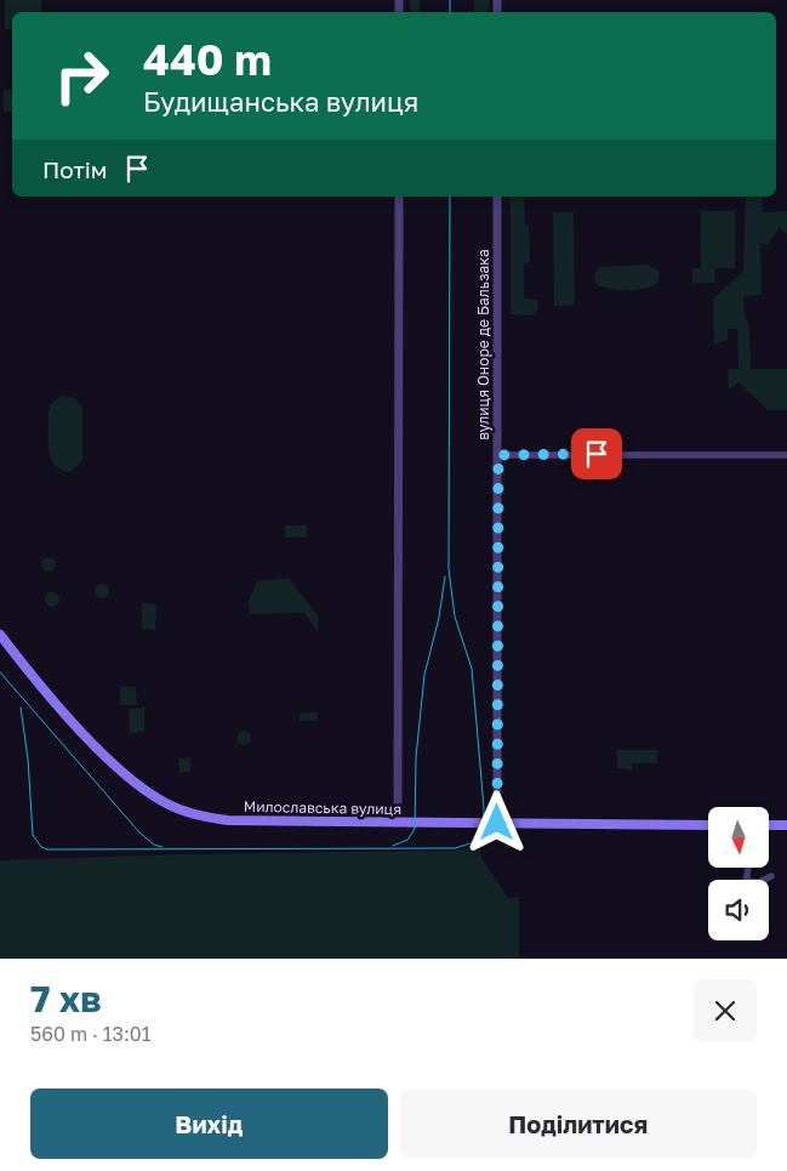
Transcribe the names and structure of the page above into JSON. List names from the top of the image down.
{
  "streets": {
    "main road": ["Милославська вулиця"],
    "street": ["вулиця Оноре де Бальзака"]
  },
  "crossings": [
    ["вулиця Оноре де Бальзака", "Милославська вулиця"]
  ],
  "north": "bottom",
  "page": {
    "turn": ["440 m", "Будищанська вулиця"],
    "then": "Потім",
    "heading": ["7 хв", "560 m · 13:01"],
    "buttons": ["Вихід", "Поділитися"]
  }
}
